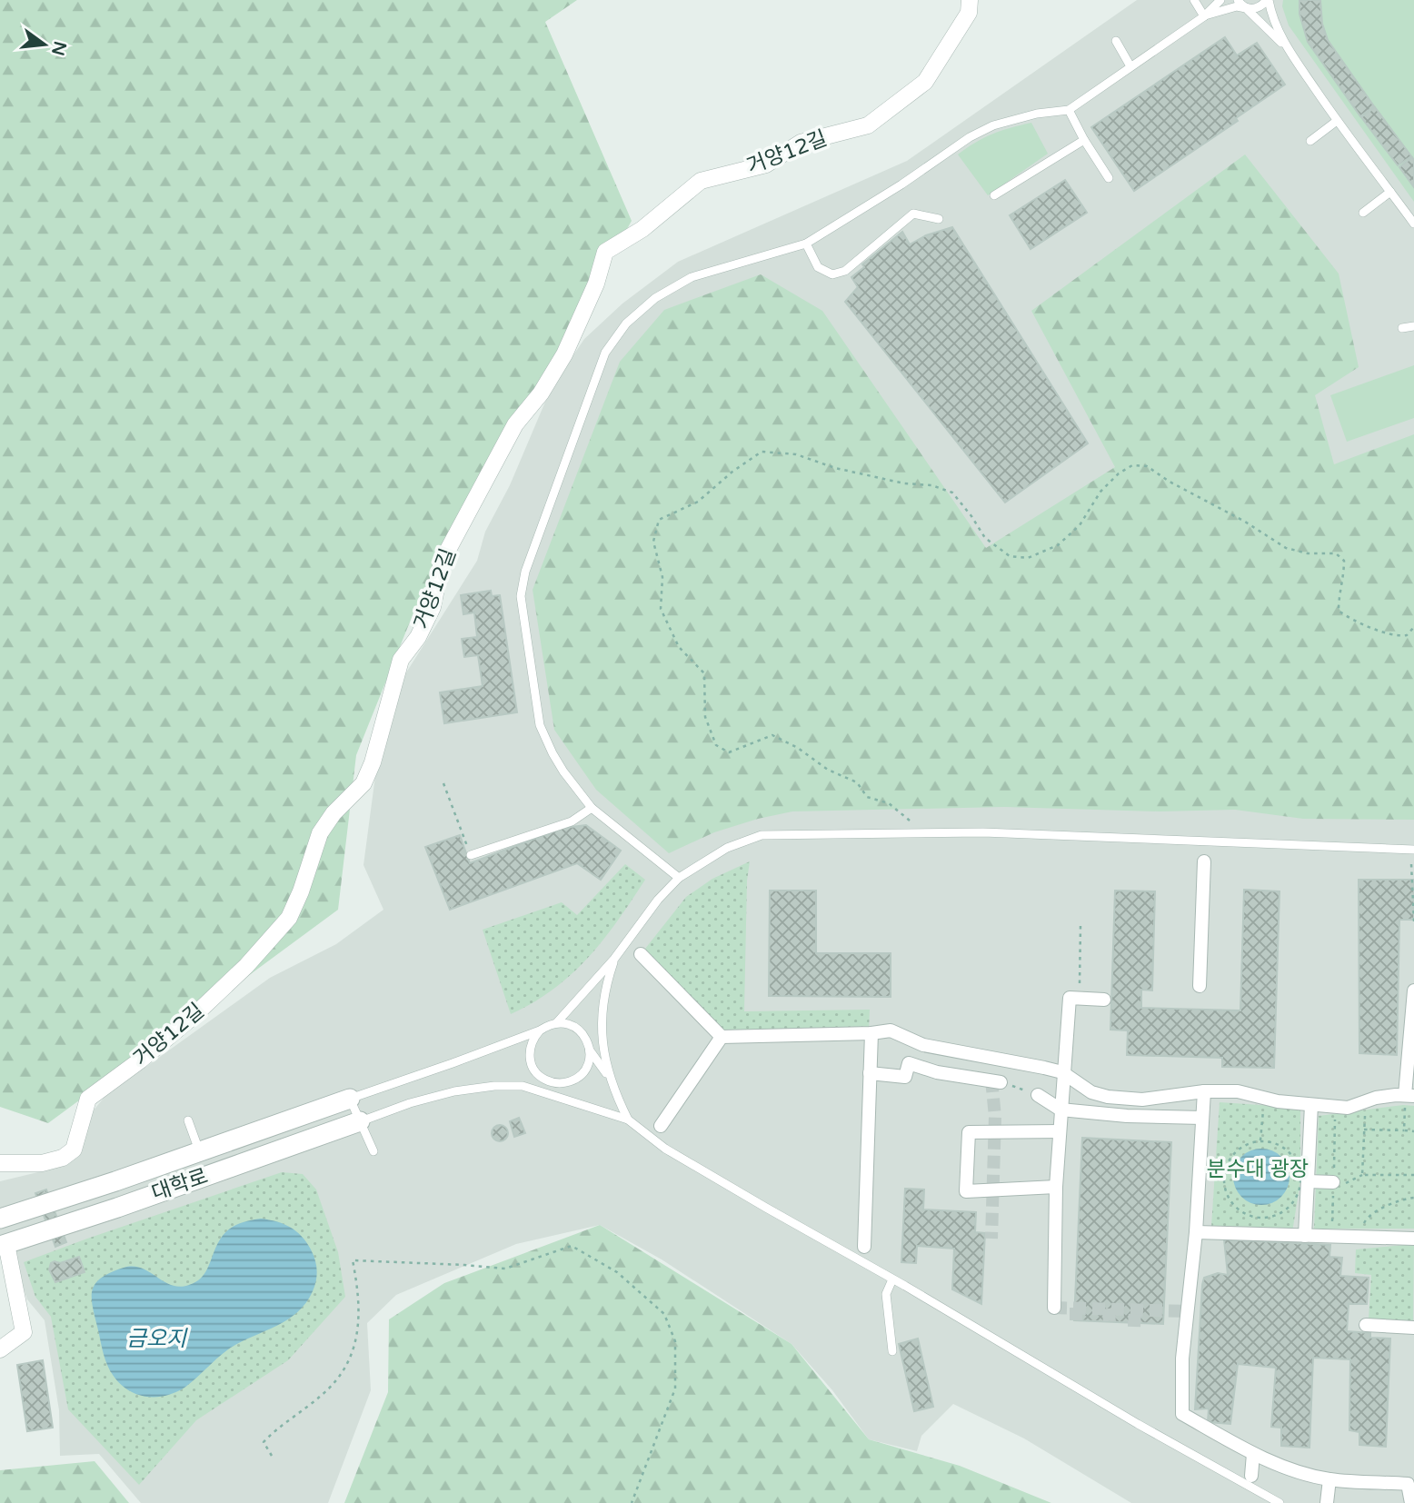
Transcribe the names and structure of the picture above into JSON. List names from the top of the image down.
{
  "streets": {
    "street": ["거양12길", "대학로"]
  },
  "water": ["금오지"],
  "parks": ["분수대 광장"],
  "north": "right"
}
